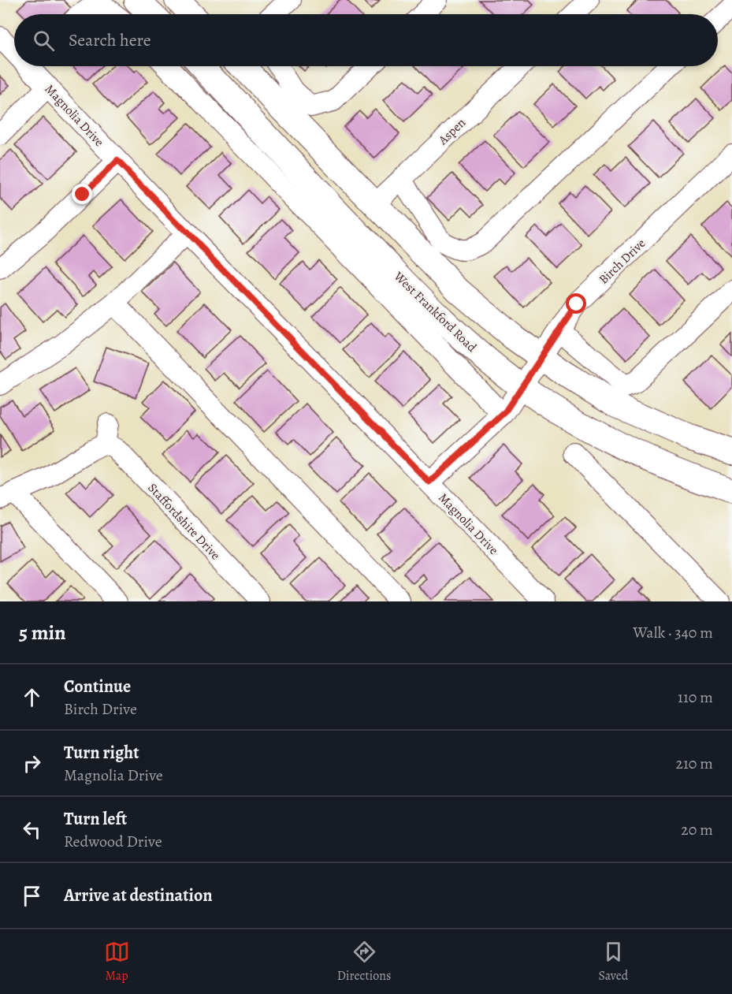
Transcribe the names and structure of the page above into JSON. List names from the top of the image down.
{
  "streets": {
    "main road": ["West Frankford Road"],
    "street": [
      "Magnolia Drive",
      "Aspen",
      "Birch Drive",
      "Staffordshire Drive"
    ]
  },
  "crossings": [
    ["Magnolia Drive", "Birch Drive"],
    ["Birch Drive", "West Frankford Road"]
  ],
  "page": {
    "search": "Search here",
    "heading": ["5 min", "Walk · 340 m"],
    "list": [
      ["Continue", "Birch Drive", "110 m"],
      ["Turn right", "Magnolia Drive", "210 m"],
      ["Turn left", "Redwood Drive", "20 m"],
      "Arrive at destination"
    ],
    "nav": ["Map", "Directions", "Saved"]
  }
}
